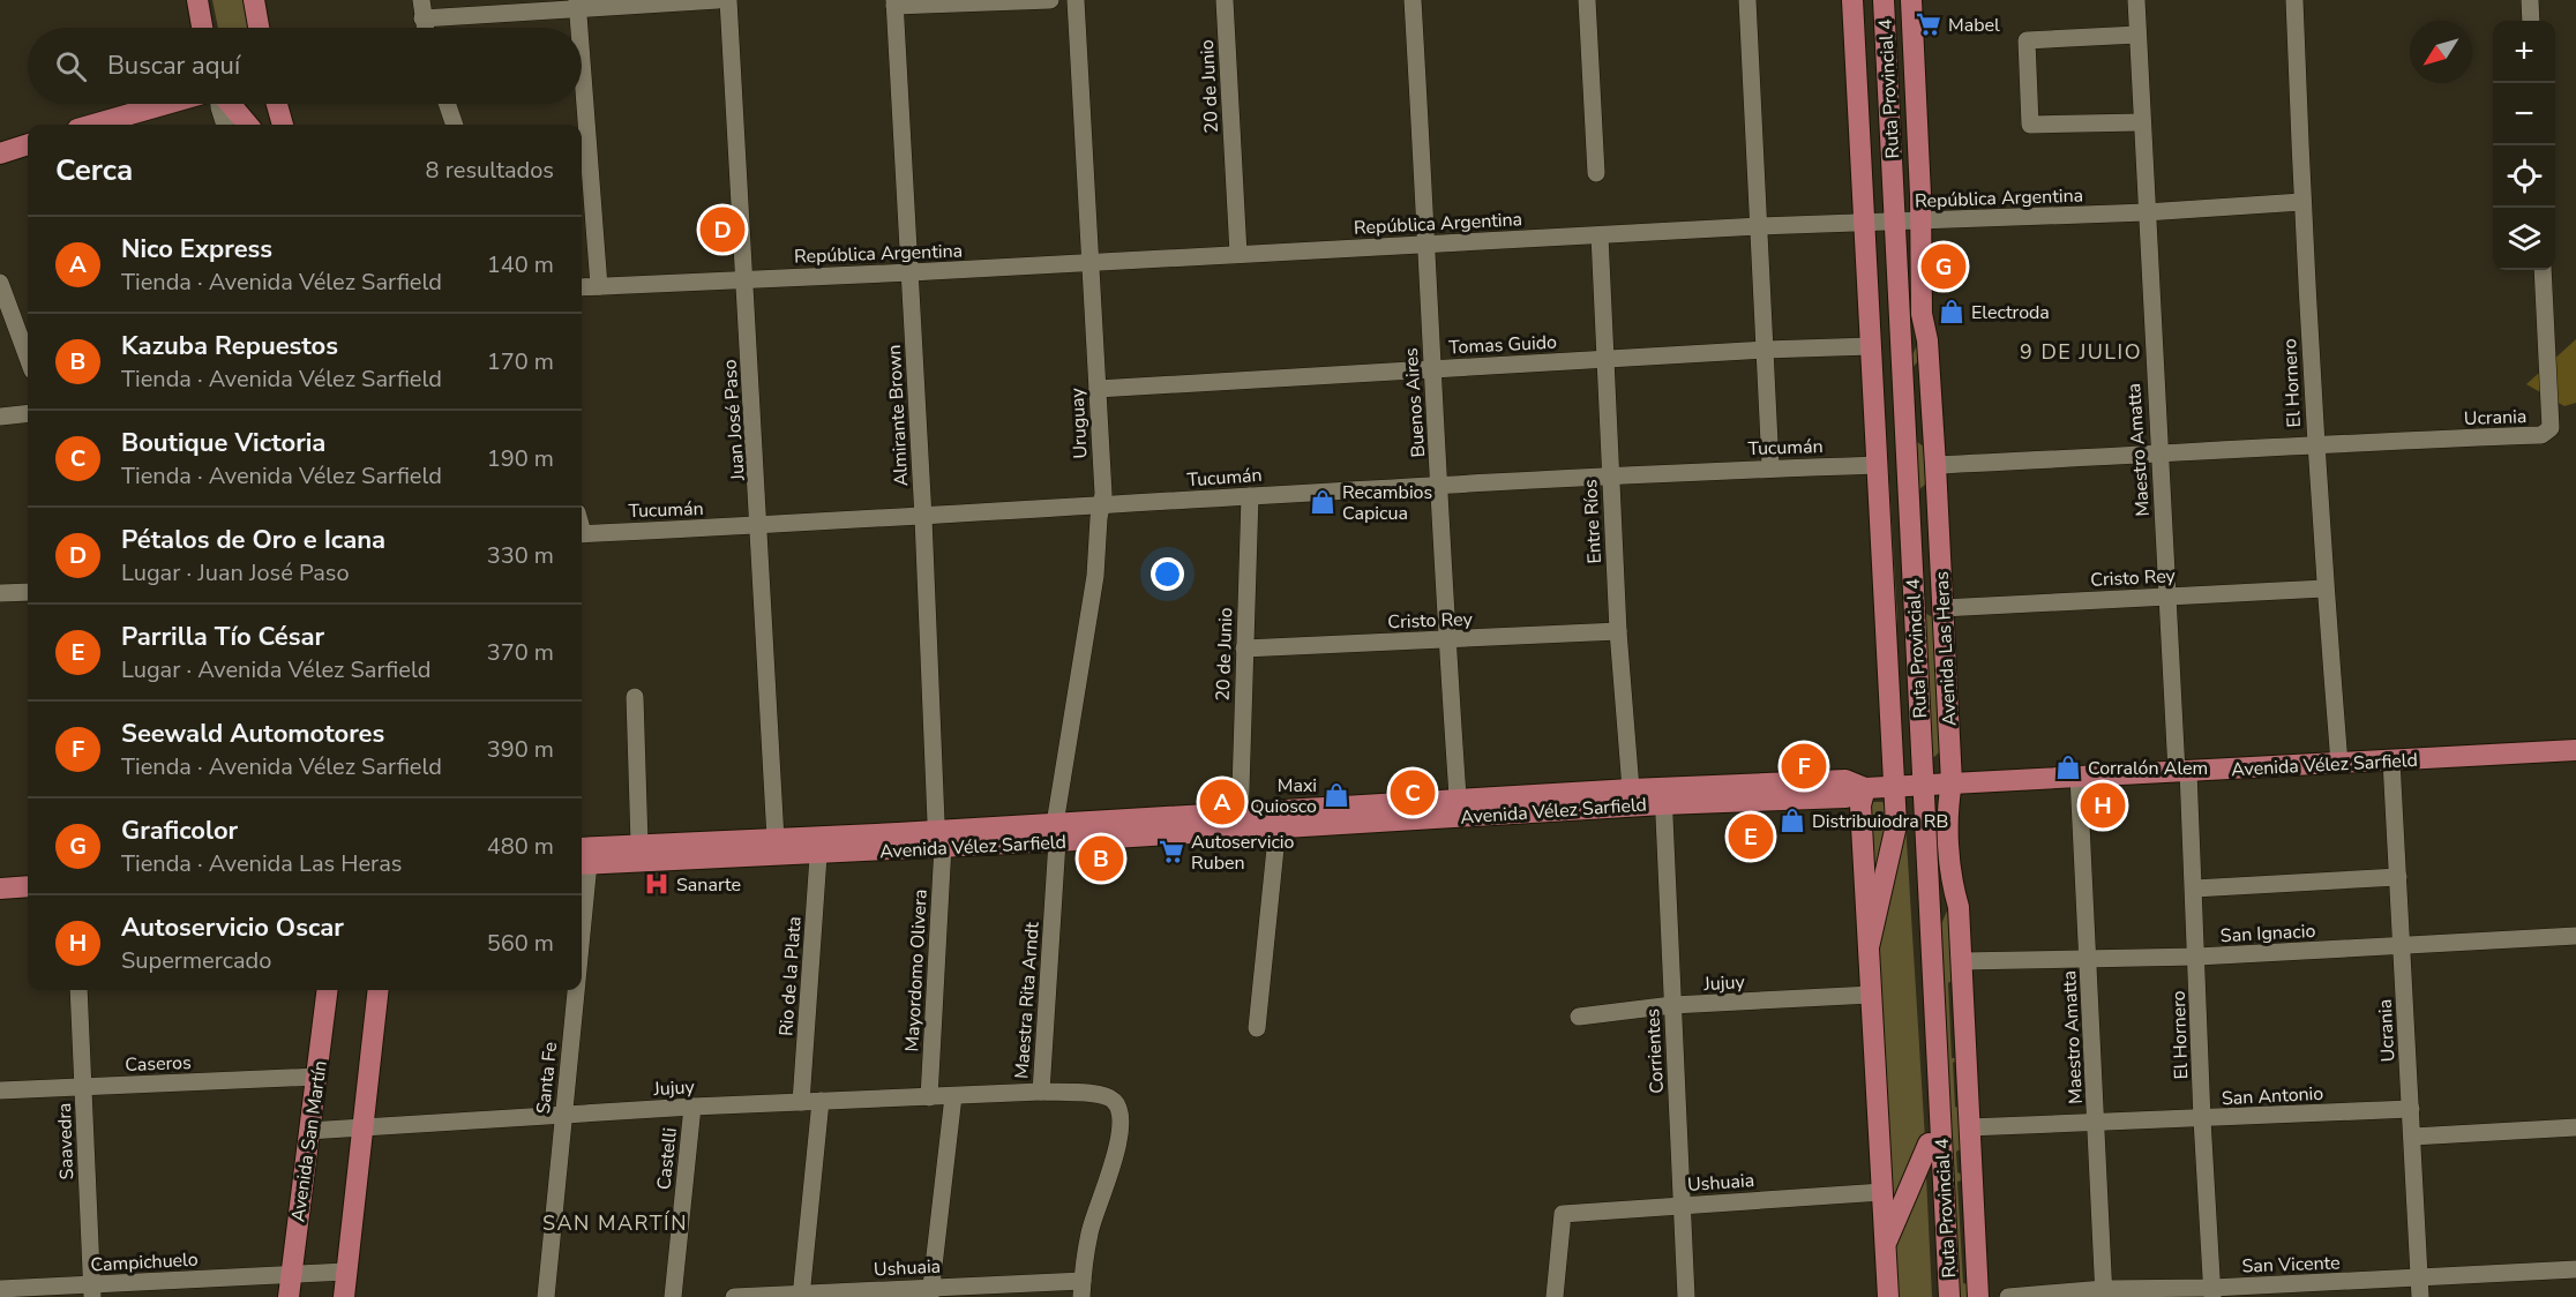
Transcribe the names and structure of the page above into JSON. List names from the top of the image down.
{
  "streets": {
    "main road": [
      "Ruta Provincial 4",
      "Avenida Las Heras",
      "Avenida Vélez Sarfield",
      "Avenida San Martín"
    ],
    "street": [
      "20 de Junio",
      "República Argentina",
      "Tomas Guido",
      "El Hornero",
      "Buenos Aires",
      "Almirante Brown",
      "Ucrania",
      "Juan José Paso",
      "Uruguay",
      "Tucumán",
      "Maestro Amatta",
      "Entre Ríos",
      "Cristo Rey",
      "San Ignacio",
      "Mayordomo Olivera",
      "Rio de la Plata",
      "Jujuy",
      "Maestra Rita Arndt",
      "Corrientes",
      "Caseros",
      "Santa Fe",
      "San Antonio",
      "Saavedra",
      "Castelli",
      "Ushuaia",
      "Campichuelo",
      "San Vicente"
    ]
  },
  "crossings": [
    ["20 de Junio", "República Argentina"],
    ["20 de Junio", "Tucumán"],
    ["20 de Junio", "Cristo Rey"],
    ["20 de Junio", "Avenida Vélez Sarfield"],
    ["Ruta Provincial 4", "República Argentina"],
    ["Ruta Provincial 4", "Avenida Vélez Sarfield"],
    ["República Argentina", "El Hornero"],
    ["República Argentina", "Buenos Aires"],
    ["República Argentina", "Almirante Brown"],
    ["República Argentina", "Juan José Paso"],
    ["República Argentina", "Uruguay"],
    ["República Argentina", "Maestro Amatta"],
    ["República Argentina", "Entre Ríos"],
    ["República Argentina", "Avenida Las Heras"],
    ["Tomas Guido", "Buenos Aires"],
    ["Tomas Guido", "Uruguay"],
    ["Tomas Guido", "Entre Ríos"],
    ["El Hornero", "Ucrania"],
    ["El Hornero", "Maestro Amatta"],
    ["El Hornero", "Cristo Rey"],
    ["El Hornero", "Avenida Vélez Sarfield"],
    ["El Hornero", "San Ignacio"],
    ["El Hornero", "San Antonio"],
    ["El Hornero", "San Vicente"],
    ["Buenos Aires", "Tucumán"],
    ["Buenos Aires", "Cristo Rey"],
    ["Buenos Aires", "Avenida Vélez Sarfield"],
    ["Almirante Brown", "Tucumán"],
    ["Almirante Brown", "Avenida Vélez Sarfield"],
    ["Almirante Brown", "Mayordomo Olivera"],
    ["Ucrania", "Avenida Vélez Sarfield"],
    ["Ucrania", "San Ignacio"],
    ["Ucrania", "San Antonio"],
    ["Ucrania", "San Vicente"],
    ["Juan José Paso", "Tucumán"],
    ["Juan José Paso", "Avenida Vélez Sarfield"],
    ["Uruguay", "Tucumán"],
    ["Uruguay", "Avenida Vélez Sarfield"],
    ["Uruguay", "Maestra Rita Arndt"],
    ["Tucumán", "Entre Ríos"],
    ["Maestro Amatta", "Cristo Rey"],
    ["Maestro Amatta", "Avenida Vélez Sarfield"],
    ["Maestro Amatta", "San Ignacio"],
    ["Maestro Amatta", "San Antonio"],
    ["Maestro Amatta", "San Vicente"],
    ["Entre Ríos", "Cristo Rey"],
    ["Entre Ríos", "Avenida Vélez Sarfield"],
    ["Cristo Rey", "Avenida Las Heras"],
    ["Avenida Las Heras", "Avenida Vélez Sarfield"],
    ["Avenida Las Heras", "San Ignacio"],
    ["Avenida Las Heras", "San Antonio"],
    ["Avenida Vélez Sarfield", "Mayordomo Olivera"],
    ["Avenida Vélez Sarfield", "Rio de la Plata"],
    ["Avenida Vélez Sarfield", "Maestra Rita Arndt"],
    ["Avenida Vélez Sarfield", "Corrientes"],
    ["Mayordomo Olivera", "Jujuy"],
    ["Rio de la Plata", "Jujuy"],
    ["Jujuy", "Maestra Rita Arndt"],
    ["Jujuy", "Corrientes"],
    ["Jujuy", "Santa Fe"],
    ["Jujuy", "Avenida San Martín"],
    ["Jujuy", "Castelli"],
    ["Maestra Rita Arndt", "Ushuaia"],
    ["Corrientes", "Ushuaia"],
    ["Caseros", "Saavedra"],
    ["Caseros", "Avenida San Martín"],
    ["Saavedra", "Campichuelo"],
    ["Avenida San Martín", "Campichuelo"]
  ],
  "districts": ["9 DE JULIO", "SAN MARTÍN"],
  "places": {
    "supermarket": ["Mabel", "Autoservicio Ruben"],
    "shop": [
      "Electroda",
      "Recambios Capicua",
      "Corralón Alem",
      "Maxi Quiosco",
      "Distribuiodra RB"
    ],
    "hospital": ["Sanarte"]
  },
  "north": "bottom left",
  "page": {
    "map_buttons": ["+", "−"],
    "search": "Buscar aquí",
    "heading": ["Cerca", "8 resultados"],
    "pins": [
      "D",
      "G",
      "F",
      "C",
      "A",
      "H",
      "E",
      "B"
    ],
    "list": [
      {
        "mark": "A",
        "name": "Nico Express",
        "note": "Tienda · Avenida Vélez Sarfield",
        "value": "140 m"
      },
      {
        "mark": "B",
        "name": "Kazuba Repuestos",
        "note": "Tienda · Avenida Vélez Sarfield",
        "value": "170 m"
      },
      {
        "mark": "C",
        "name": "Boutique Victoria",
        "note": "Tienda · Avenida Vélez Sarfield",
        "value": "190 m"
      },
      {
        "mark": "D",
        "name": "Pétalos de Oro e Icana",
        "note": "Lugar · Juan José Paso",
        "value": "330 m"
      },
      {
        "mark": "E",
        "name": "Parrilla Tío César",
        "note": "Lugar · Avenida Vélez Sarfield",
        "value": "370 m"
      },
      {
        "mark": "F",
        "name": "Seewald Automotores",
        "note": "Tienda · Avenida Vélez Sarfield",
        "value": "390 m"
      },
      {
        "mark": "G",
        "name": "Graficolor",
        "note": "Tienda · Avenida Las Heras",
        "value": "480 m"
      },
      {
        "mark": "H",
        "name": "Autoservicio Oscar",
        "note": "Supermercado",
        "value": "560 m"
      }
    ]
  }
}
